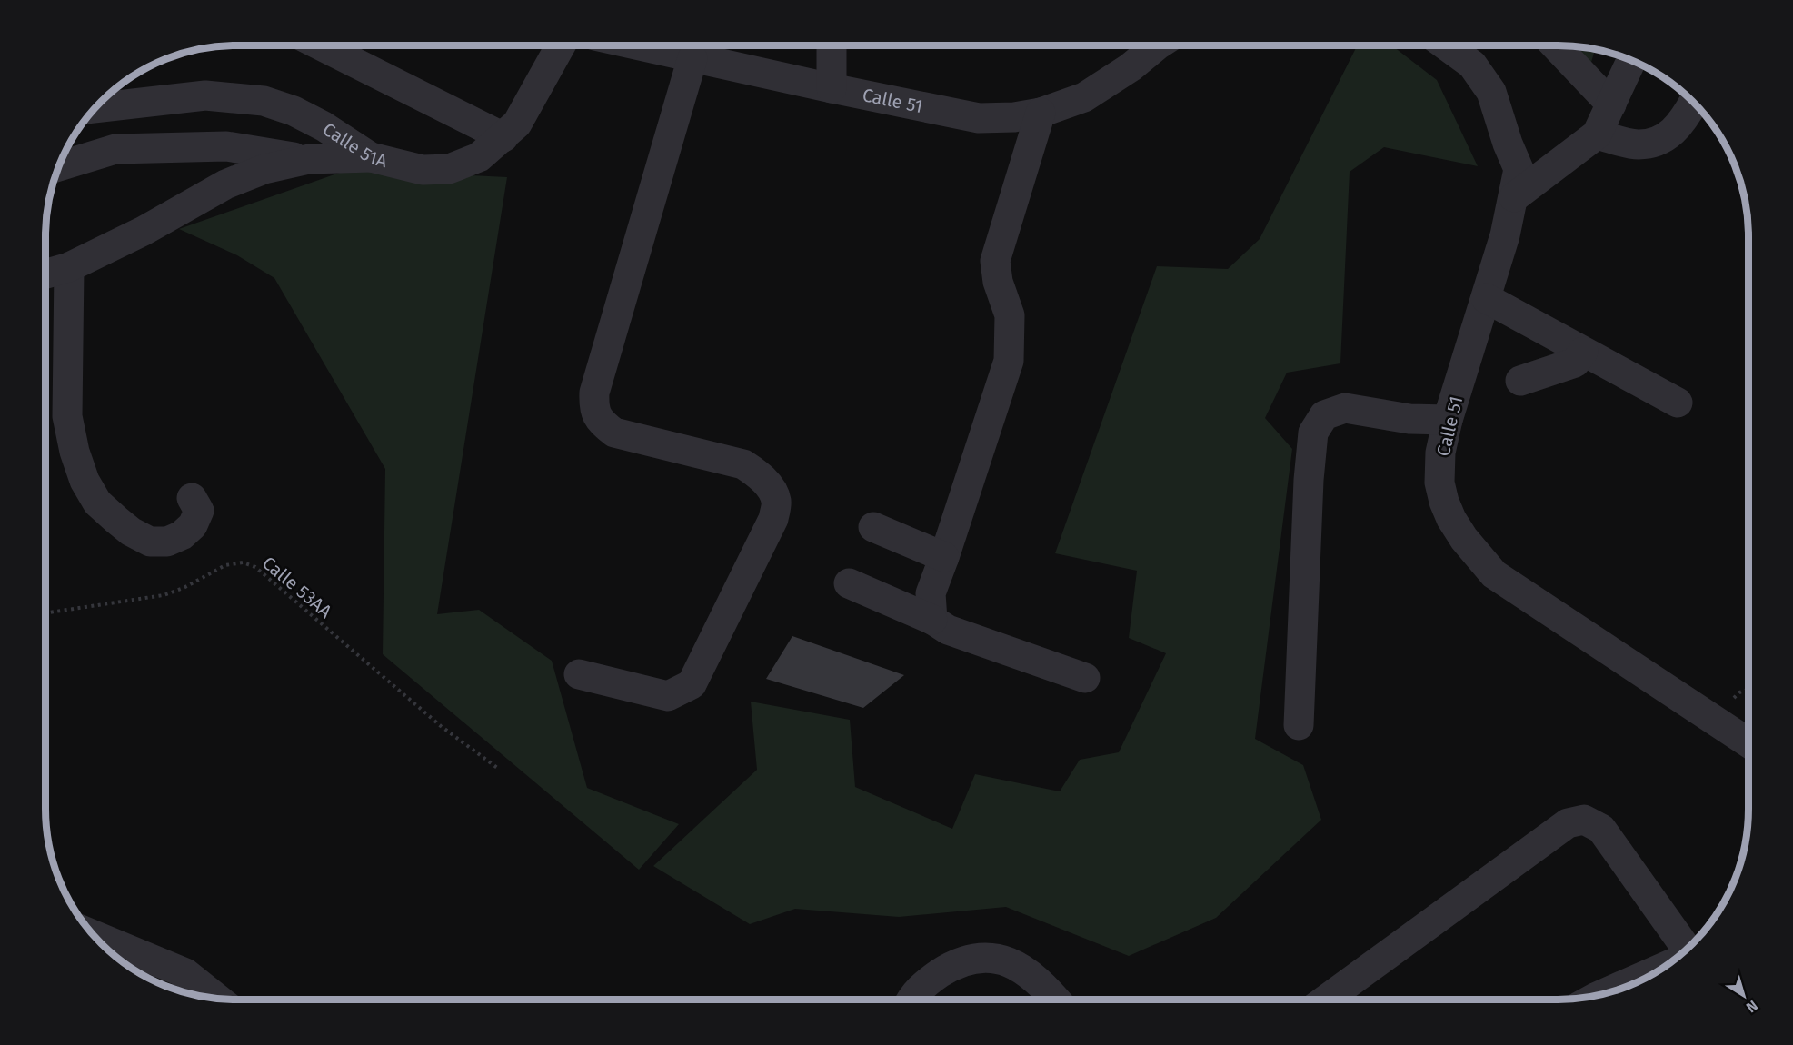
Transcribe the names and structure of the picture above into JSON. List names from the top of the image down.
{
  "streets": {
    "street": ["Calle 51", "Calle 51A"],
    "path": ["Calle 53AA"]
  },
  "north": "bottom right"
}
